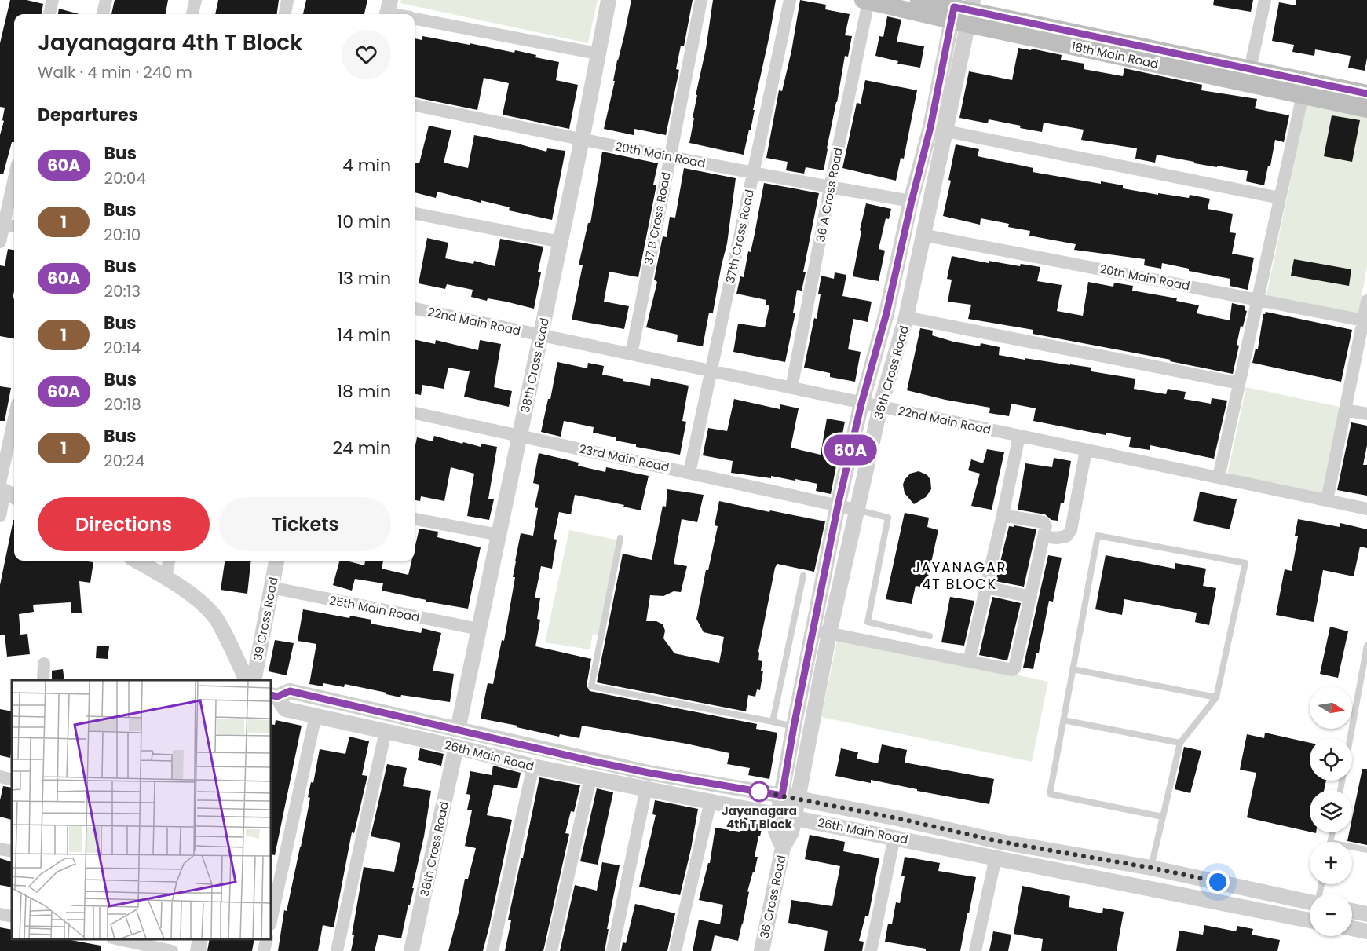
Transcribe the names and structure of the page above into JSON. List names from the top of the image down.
{
  "streets": {
    "main road": ["18th Main Road"],
    "street": [
      "20th Main Road",
      "36 A Cross Road",
      "37 B Cross Road",
      "37th Cross Road",
      "22nd Main Road",
      "38th Cross Road",
      "36th Cross Road",
      "23rd Main Road",
      "25th Main Road",
      "39 Cross Road",
      "26th Main Road",
      "36 Cross Road"
    ]
  },
  "crossings": [
    ["18th Main Road", "36 A Cross Road"],
    ["18th Main Road", "36th Cross Road"],
    ["20th Main Road", "36 A Cross Road"],
    ["20th Main Road", "37 B Cross Road"],
    ["20th Main Road", "37th Cross Road"],
    ["20th Main Road", "38th Cross Road"],
    ["20th Main Road", "36th Cross Road"],
    ["36 A Cross Road", "22nd Main Road"],
    ["37 B Cross Road", "22nd Main Road"],
    ["37th Cross Road", "22nd Main Road"],
    ["37th Cross Road", "23rd Main Road"],
    ["22nd Main Road", "38th Cross Road"],
    ["22nd Main Road", "36th Cross Road"],
    ["38th Cross Road", "23rd Main Road"],
    ["38th Cross Road", "25th Main Road"],
    ["38th Cross Road", "26th Main Road"],
    ["36th Cross Road", "23rd Main Road"],
    ["36th Cross Road", "26th Main Road"],
    ["36th Cross Road", "36 Cross Road"],
    ["25th Main Road", "39 Cross Road"],
    ["26th Main Road", "36 Cross Road"]
  ],
  "districts": ["JAYANAGAR 4T BLOCK"],
  "places": ["Jayanagara 4th T Block"],
  "lines": ["bus line 60A"],
  "north": "right",
  "page": {
    "on_map": "60A",
    "heading": [
      ["Jayanagara 4th T Block", "Walk · 4 min · 240 m"],
      "Departures"
    ],
    "list": [
      {
        "mark": "60A",
        "name": "Bus",
        "note": "20:04",
        "value": "4 min"
      },
      {
        "mark": "1",
        "name": "Bus",
        "note": "20:10",
        "value": "10 min"
      },
      {
        "mark": "60A",
        "name": "Bus",
        "note": "20:13",
        "value": "13 min"
      },
      {
        "mark": "1",
        "name": "Bus",
        "note": "20:14",
        "value": "14 min"
      },
      {
        "mark": "60A",
        "name": "Bus",
        "note": "20:18",
        "value": "18 min"
      },
      {
        "mark": "1",
        "name": "Bus",
        "note": "20:24",
        "value": "24 min"
      }
    ],
    "buttons": ["Directions", "Tickets"],
    "map_buttons": ["+", "−"]
  }
}
